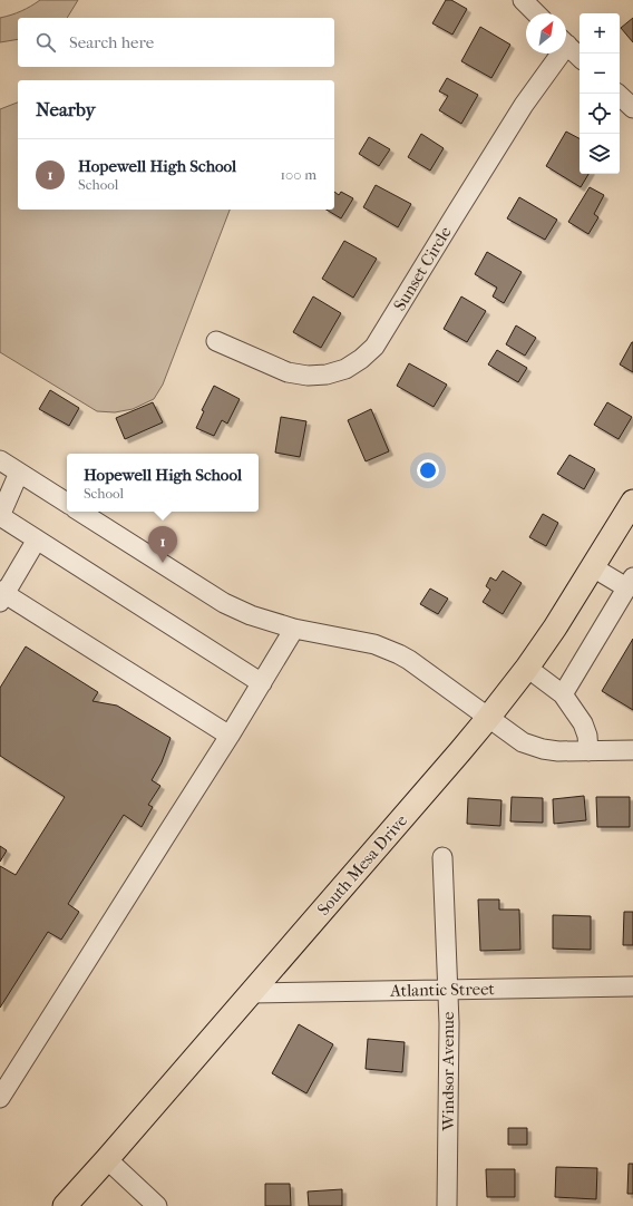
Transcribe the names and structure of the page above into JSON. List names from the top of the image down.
{
  "streets": {
    "main road": ["South Mesa Drive"],
    "street": ["Sunset Circle", "Atlantic Street", "Windsor Avenue"]
  },
  "crossings": [
    ["South Mesa Drive", "Atlantic Street"],
    ["Atlantic Street", "Windsor Avenue"]
  ],
  "north": "top right",
  "page": {
    "map_buttons": ["+", "−"],
    "search": "Search here",
    "heading": "Nearby",
    "list": [
      {
        "mark": "1",
        "name": "Hopewell High School",
        "note": "School",
        "value": "100 m"
      }
    ],
    "popup": ["Hopewell High School", "School"],
    "pins": "1"
  }
}
